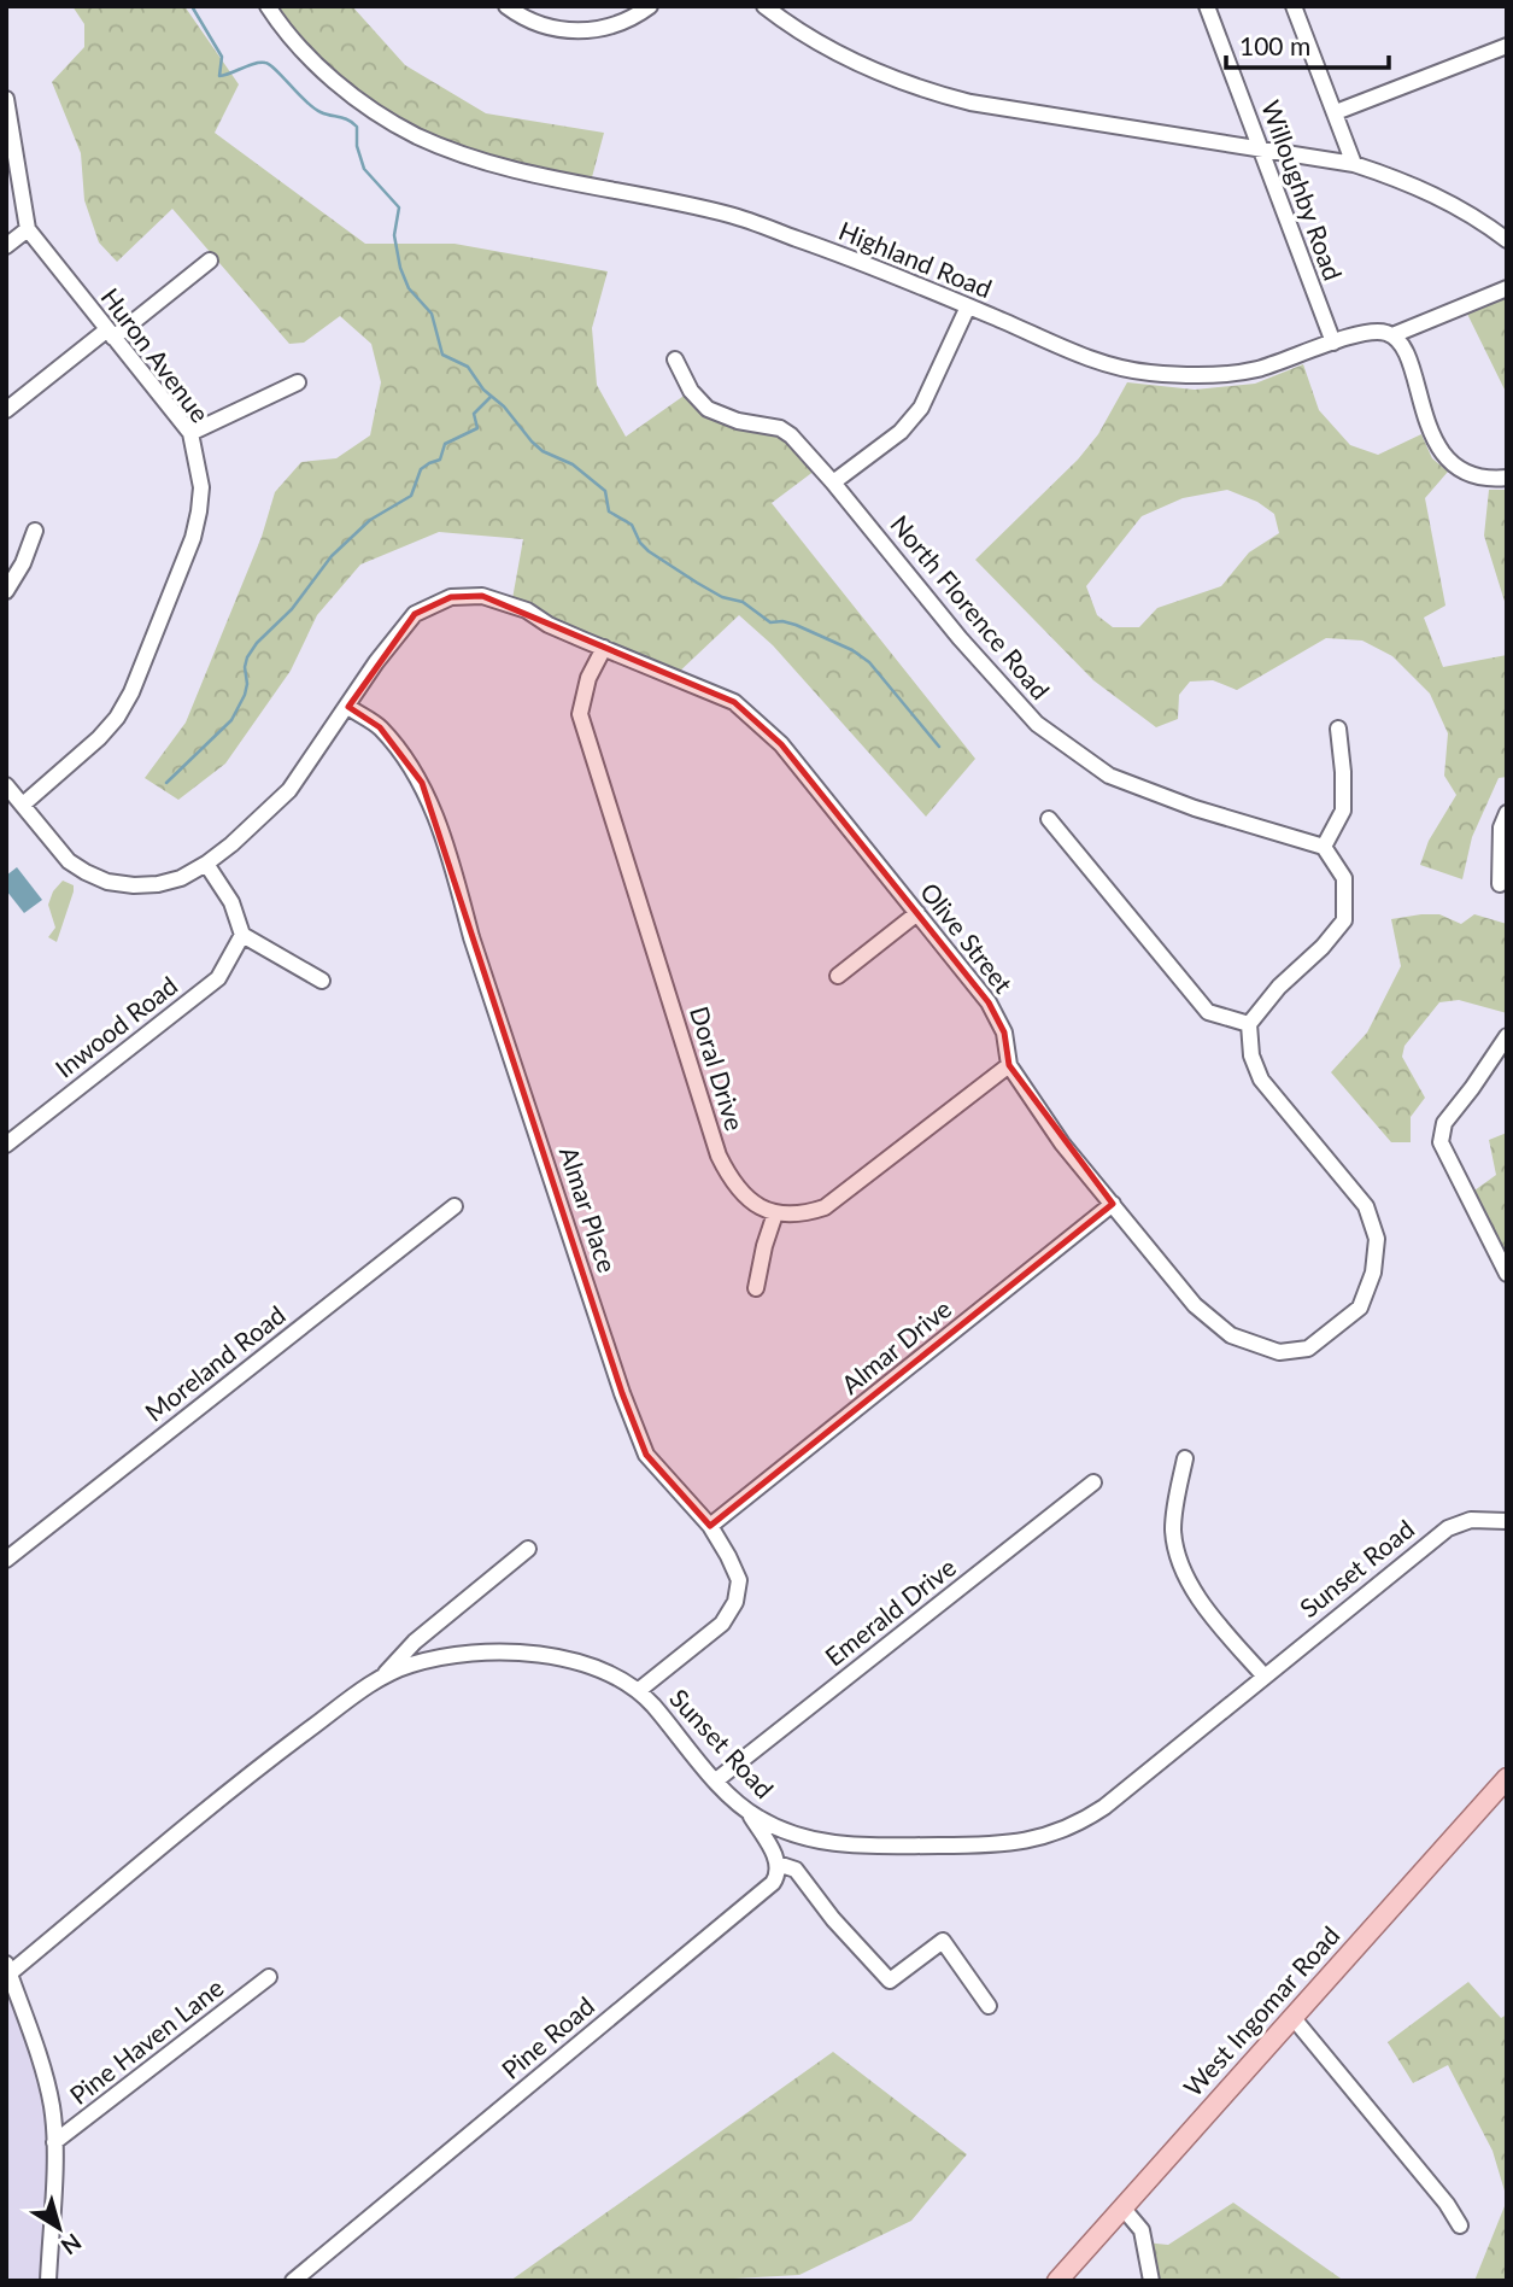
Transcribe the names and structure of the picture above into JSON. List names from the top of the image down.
{
  "streets": {
    "main road": ["West Ingomar Road"],
    "street": [
      "Willoughby Road",
      "Highland Road",
      "Huron Avenue",
      "North Florence Road",
      "Olive Street",
      "Inwood Road",
      "Doral Drive",
      "Almar Place",
      "Almar Drive",
      "Moreland Road",
      "Sunset Road",
      "Emerald Drive",
      "Pine Road",
      "Pine Haven Lane"
    ]
  },
  "crossings": [
    ["Willoughby Road", "Highland Road"],
    ["Huron Avenue", "Olive Street"],
    ["Olive Street", "Doral Drive"],
    ["Olive Street", "Almar Place"],
    ["Olive Street", "Almar Drive"],
    ["Almar Place", "Almar Drive"],
    ["Almar Place", "Sunset Road"],
    ["Sunset Road", "Emerald Drive"]
  ],
  "scale_bar": "100 m",
  "north": "bottom right"
}
